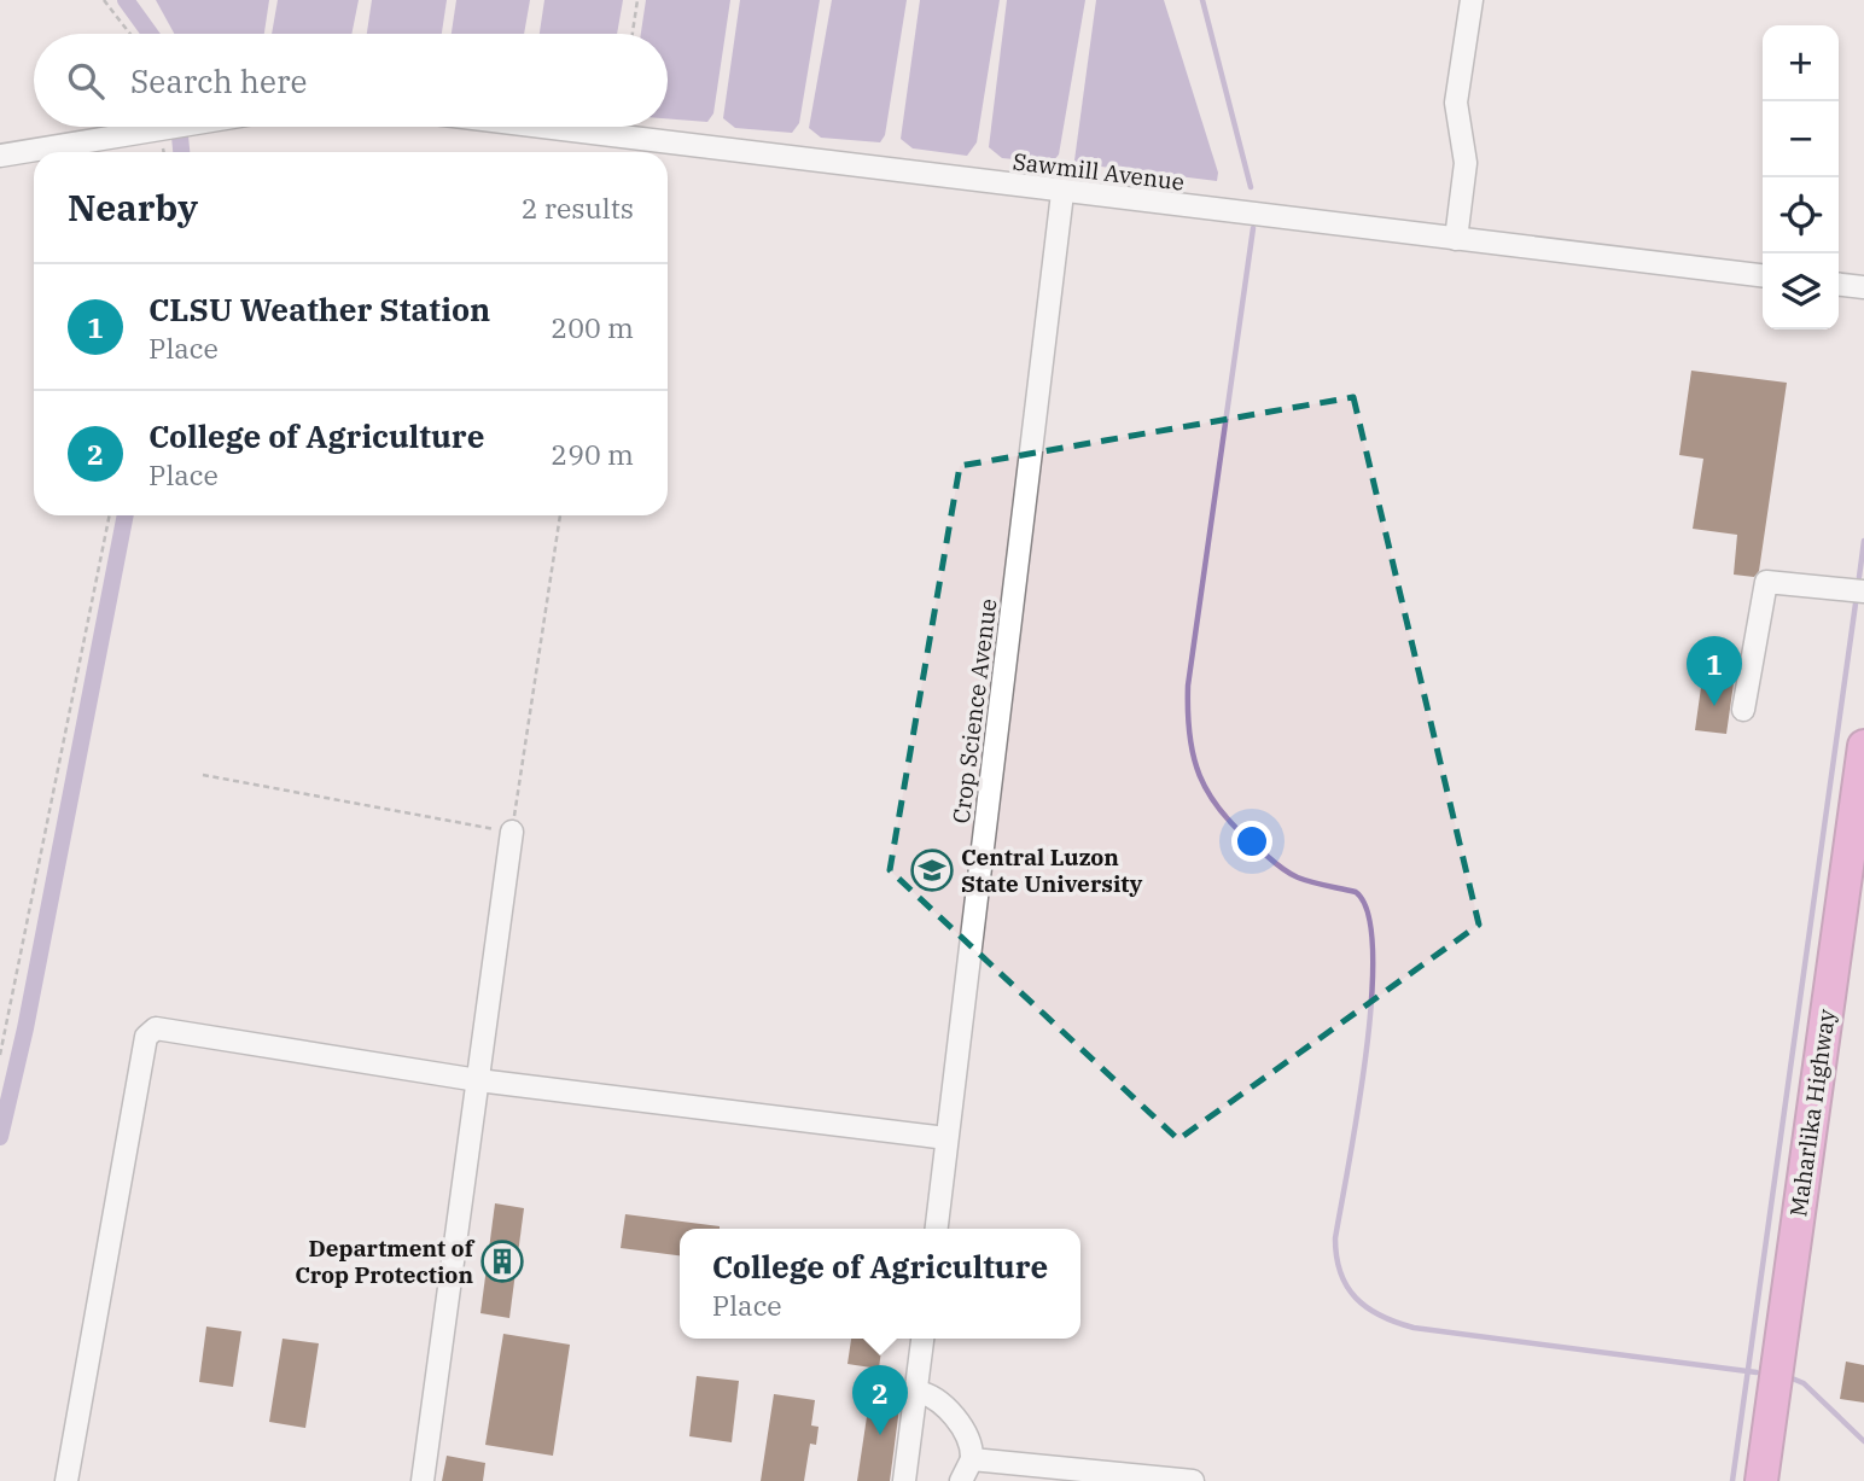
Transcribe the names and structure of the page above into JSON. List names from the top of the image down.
{
  "streets": {
    "highway": ["Maharlika Highway"],
    "street": ["Sawmill Avenue", "Crop Science Avenue"]
  },
  "crossings": [
    ["Sawmill Avenue", "Crop Science Avenue"]
  ],
  "places": {
    "school or university": ["Central Luzon State University"],
    "building": ["Department of Crop Protection"]
  },
  "page": {
    "map_buttons": ["+", "−"],
    "search": "Search here",
    "heading": ["Nearby", "2 results"],
    "list": [
      {
        "mark": "1",
        "name": "CLSU Weather Station",
        "note": "Place",
        "value": "200 m"
      },
      {
        "mark": "2",
        "name": "College of Agriculture",
        "note": "Place",
        "value": "290 m"
      }
    ],
    "pins": ["1", "2"],
    "popup": ["College of Agriculture", "Place"]
  }
}
